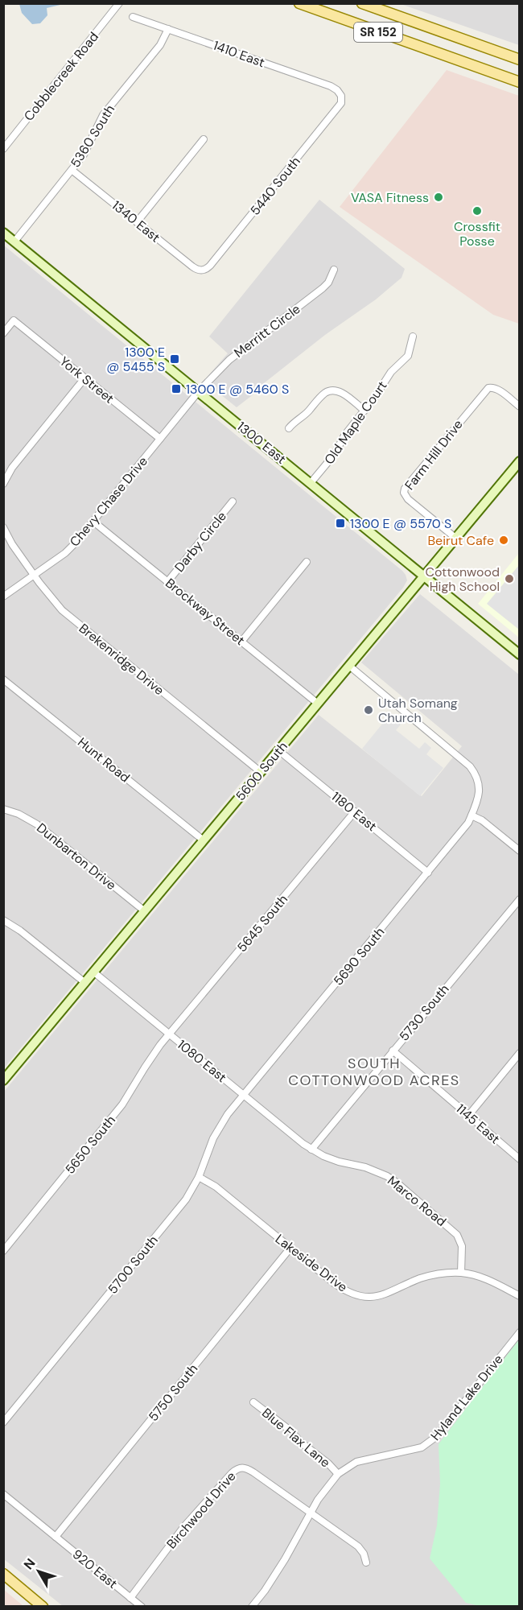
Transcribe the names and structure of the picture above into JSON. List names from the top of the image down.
{
  "streets": {
    "main road": ["SR 152", "1300 East", "5600 South"],
    "street": [
      "1410 East",
      "Cobblecreek Road",
      "5360 South",
      "5440 South",
      "1340 East",
      "Merritt Circle",
      "York Street",
      "Old Maple Court",
      "Farm Hill Drive",
      "Chevy Chase Drive",
      "Darby Circle",
      "Brockway Street",
      "Brekenridge Drive",
      "Hunt Road",
      "1180 East",
      "Dunbarton Drive",
      "5645 South",
      "5690 South",
      "5730 South",
      "1080 East",
      "1145 East",
      "5650 South",
      "Marco Road",
      "Lakeside Drive",
      "5700 South",
      "5750 South",
      "Hyland Lake Drive",
      "Blue Flax Lane",
      "Birchwood Drive",
      "920 East"
    ]
  },
  "crossings": [
    ["1410 East", "5360 South"],
    ["1410 East", "5440 South"],
    ["5360 South", "1340 East"],
    ["5360 South", "1300 East"],
    ["5440 South", "1340 East"],
    ["Merritt Circle", "1300 East"],
    ["Merritt Circle", "Chevy Chase Drive"],
    ["York Street", "Chevy Chase Drive"],
    ["Old Maple Court", "1300 East"],
    ["1300 East", "Chevy Chase Drive"],
    ["1300 East", "5600 South"],
    ["Farm Hill Drive", "5600 South"],
    ["Chevy Chase Drive", "Brockway Street"],
    ["Chevy Chase Drive", "Brekenridge Drive"],
    ["Darby Circle", "Brockway Street"],
    ["Brockway Street", "5600 South"],
    ["Brekenridge Drive", "5600 South"],
    ["Hunt Road", "5600 South"],
    ["5600 South", "1180 East"],
    ["5600 South", "Dunbarton Drive"],
    ["5600 South", "5690 South"],
    ["5600 South", "1080 East"],
    ["1180 East", "5645 South"],
    ["1180 East", "5690 South"],
    ["5645 South", "1080 East"],
    ["5645 South", "5650 South"],
    ["5690 South", "1080 East"],
    ["5690 South", "5700 South"],
    ["5730 South", "1080 East"],
    ["5730 South", "1145 East"],
    ["5730 South", "Marco Road"],
    ["1080 East", "5650 South"],
    ["1080 East", "Marco Road"],
    ["1080 East", "5700 South"],
    ["Marco Road", "Lakeside Drive"],
    ["Lakeside Drive", "5700 South"],
    ["Lakeside Drive", "5750 South"],
    ["5750 South", "920 East"],
    ["Hyland Lake Drive", "Blue Flax Lane"],
    ["Hyland Lake Drive", "Birchwood Drive"],
    ["Birchwood Drive", "920 East"]
  ],
  "districts": ["SOUTH COTTONWOOD ACRES"],
  "places": {
    "other": [
      "VASA Fitness",
      "Crossfit Posse",
      "Beirut Cafe",
      "Cottonwood High School",
      "Utah Somang Church"
    ],
    "transit": ["1300 E @ 5455 S", "1300 E @ 5460 S", "1300 E @ 5570 S"]
  },
  "north": "top left"
}
